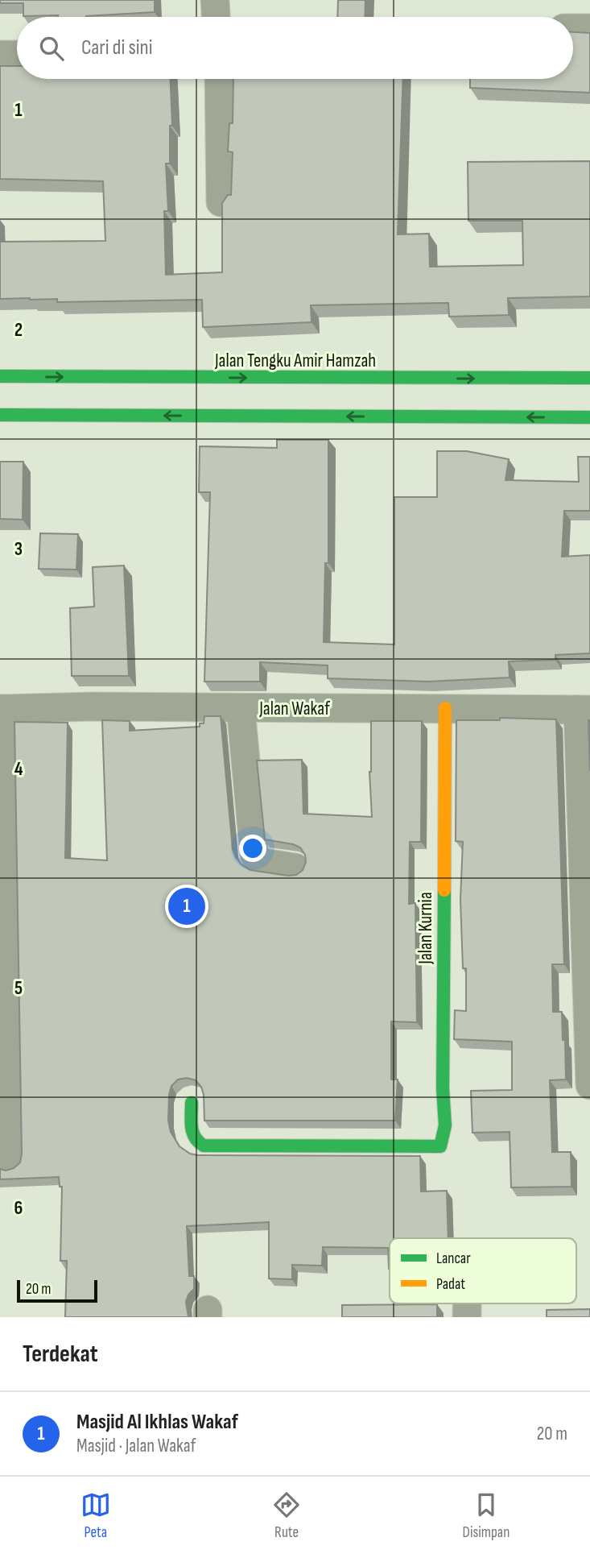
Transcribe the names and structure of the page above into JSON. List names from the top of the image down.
{
  "streets": {
    "main road": ["Jalan Tengku Amir Hamzah", "Jalan Kurnia"],
    "street": ["Jalan Wakaf"]
  },
  "crossings": [
    ["Jalan Wakaf", "Jalan Kurnia"]
  ],
  "legend": ["Lancar", "Padat"],
  "scale_bar": "20 m",
  "page": {
    "search": "Cari di sini",
    "pins": "1",
    "scale": "20 m",
    "heading": "Terdekat",
    "list": [
      {
        "mark": "1",
        "name": "Masjid Al Ikhlas Wakaf",
        "note": "Masjid · Jalan Wakaf",
        "value": "20 m"
      }
    ],
    "nav": ["Peta", "Rute", "Disimpan"]
  },
  "grid": {
    "rows": [
      "1",
      "2",
      "3",
      "4",
      "5",
      "6"
    ]
  }
}
